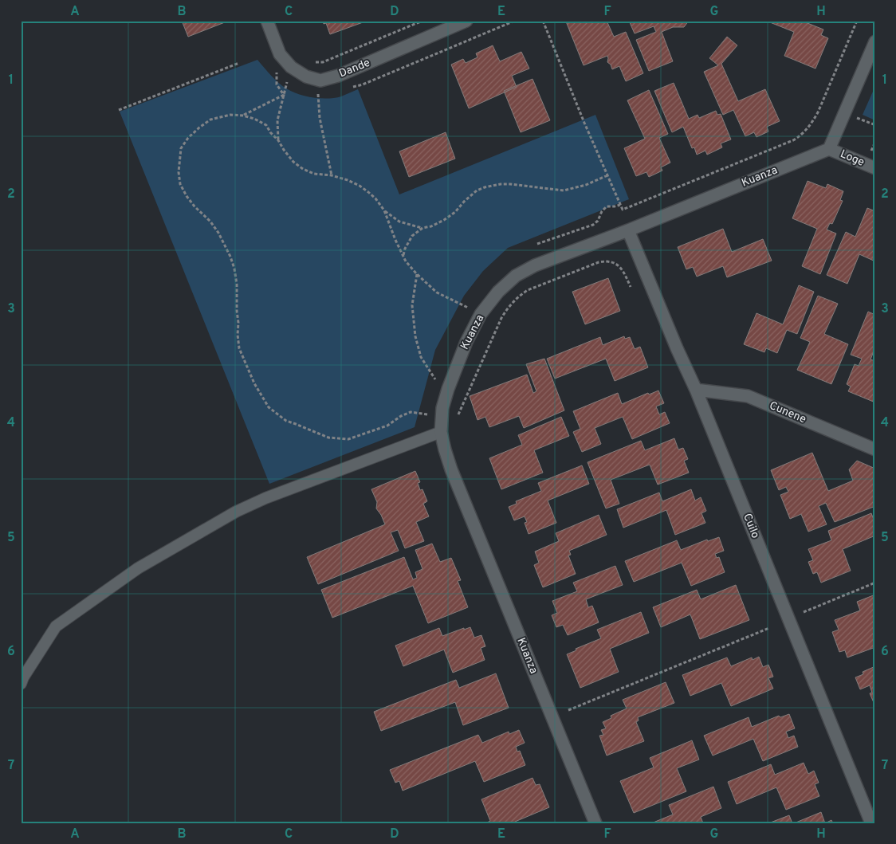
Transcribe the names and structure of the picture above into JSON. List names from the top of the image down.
{
  "streets": {
    "street": [
      "Dande",
      "Loge",
      "Kuanza",
      "Cunene",
      "Cuilo"
    ]
  },
  "crossings": [
    ["Loge", "Kuanza"],
    ["Kuanza", "Cuilo"],
    ["Cunene", "Cuilo"]
  ],
  "grid": {
    "columns": [
      "A",
      "B",
      "C",
      "D",
      "E",
      "F",
      "G",
      "H"
    ],
    "rows": [
      "1",
      "2",
      "3",
      "4",
      "5",
      "6",
      "7"
    ]
  }
}
